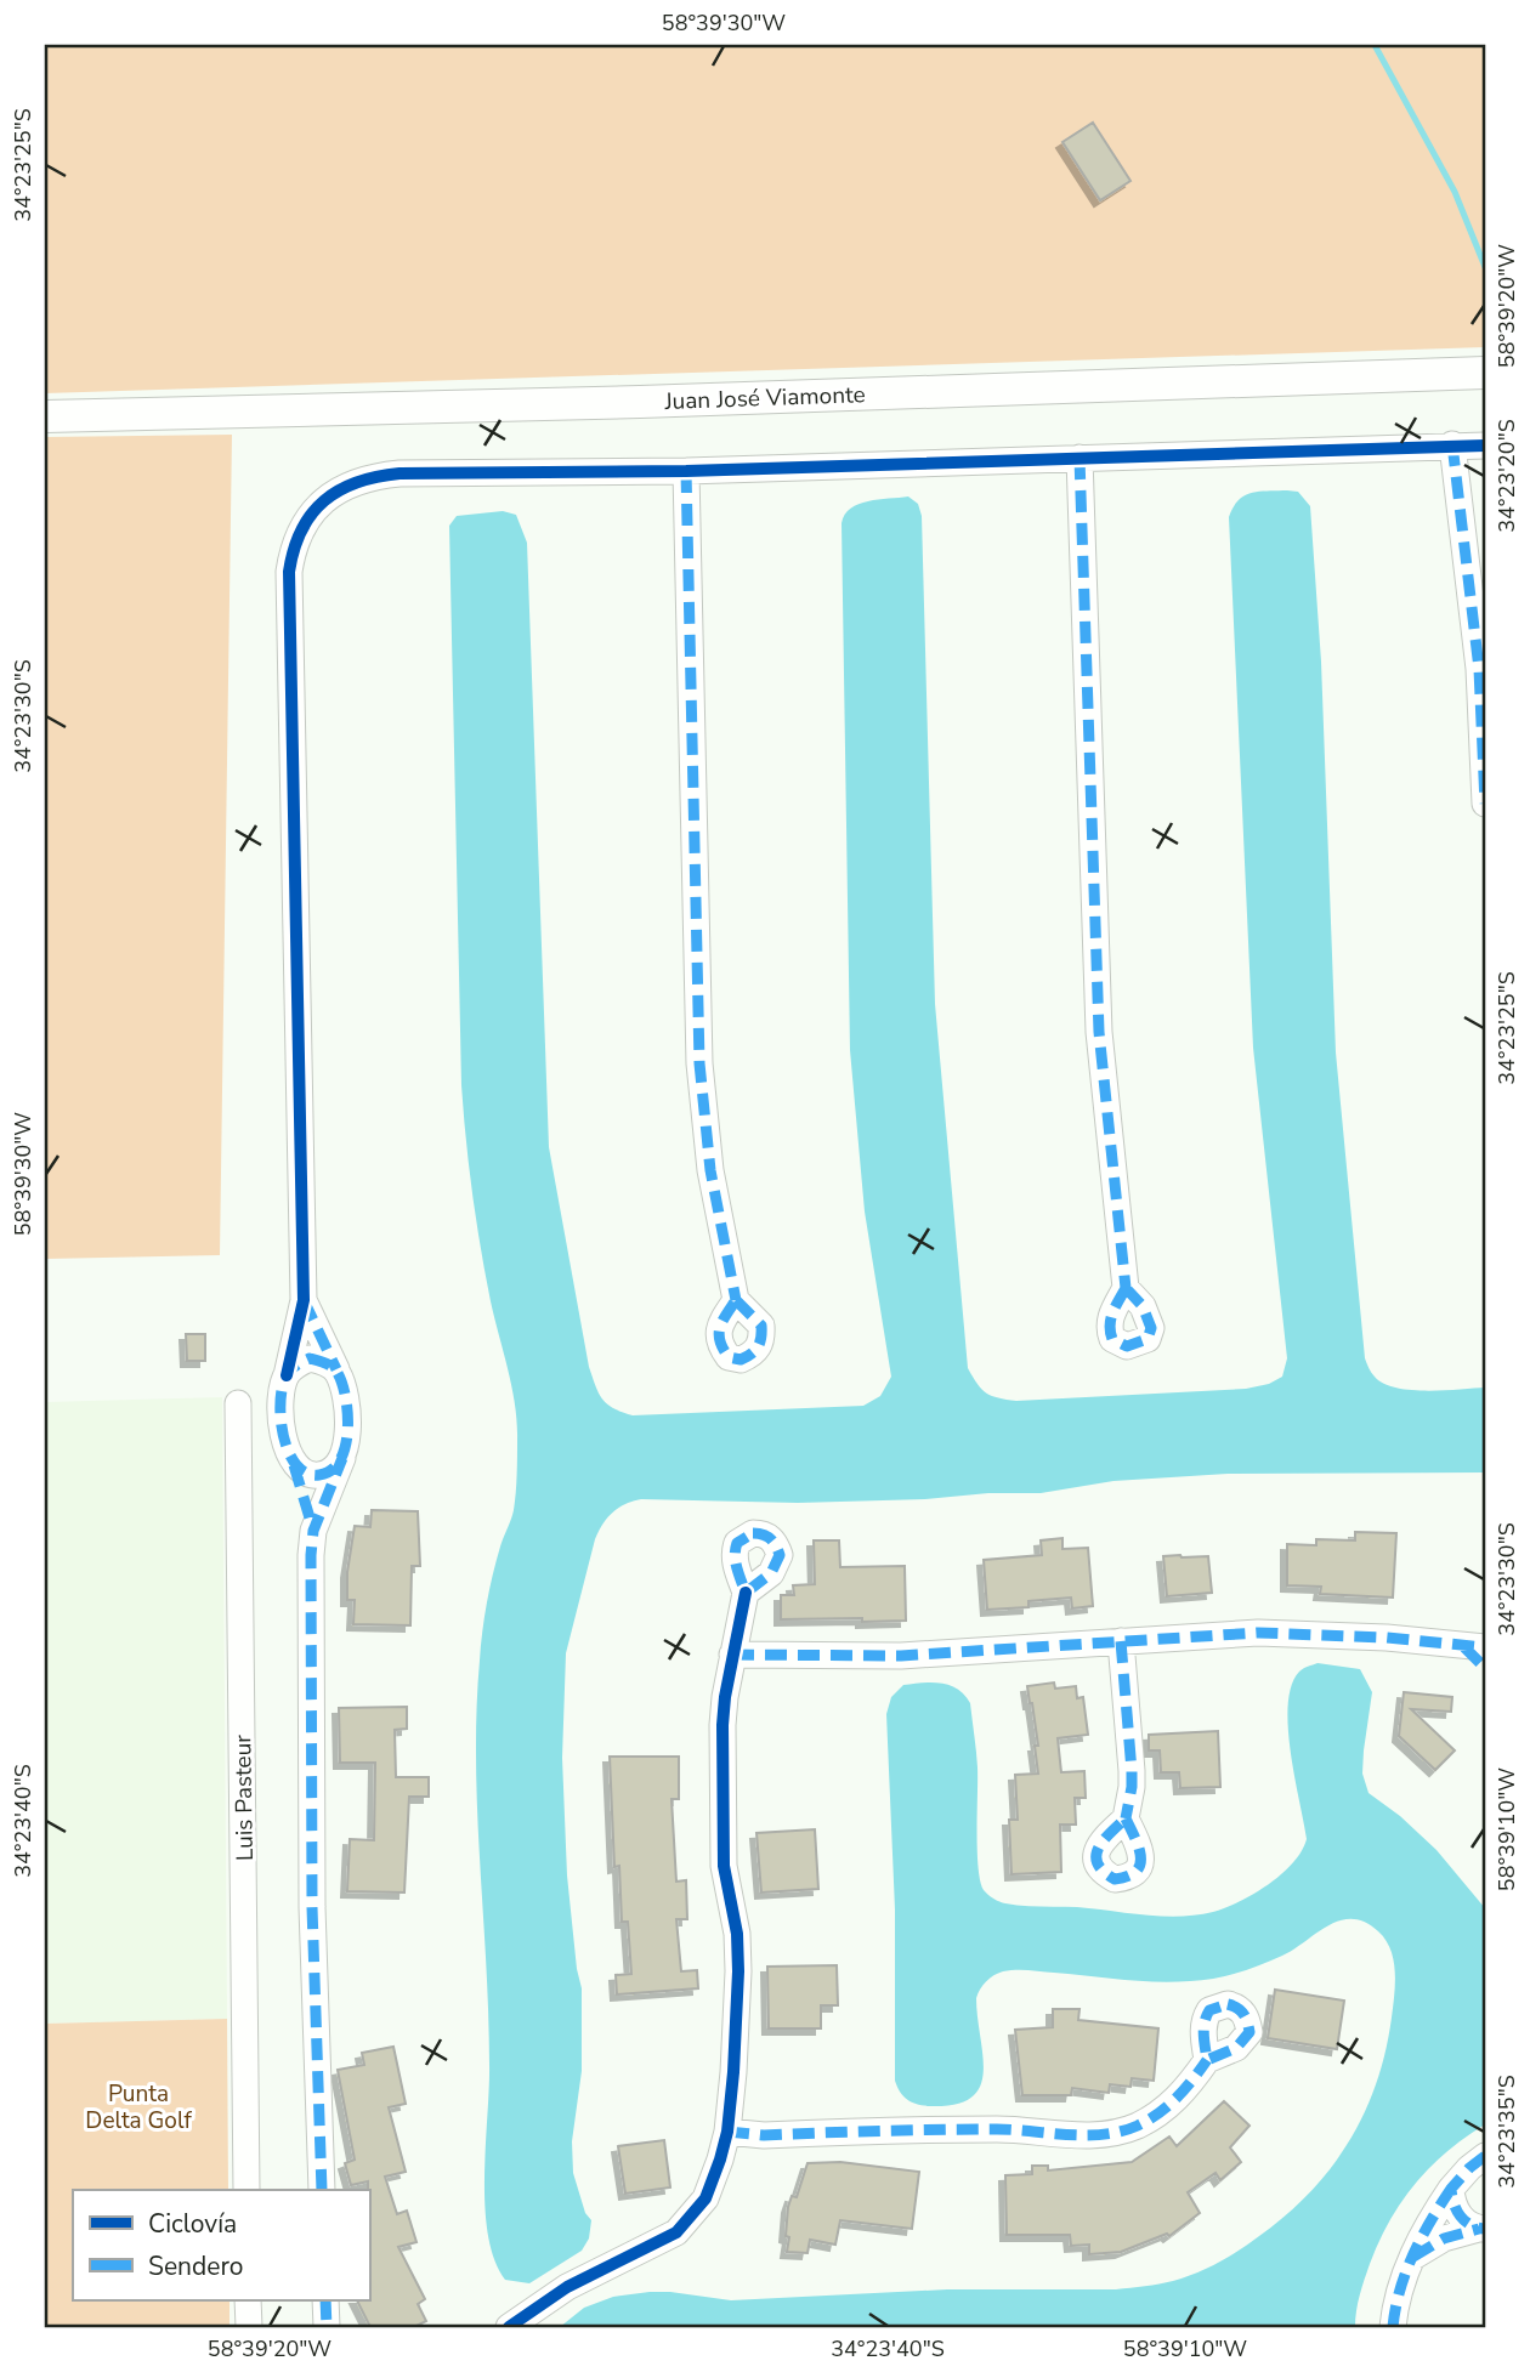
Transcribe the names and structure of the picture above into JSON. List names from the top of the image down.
{
  "streets": {
    "street": ["Juan José Viamonte", "Luis Pasteur"]
  },
  "parks": ["Punta Delta Golf"],
  "legend": ["Ciclovía", "Sendero"],
  "coordinates": [
    "58°39'30\"W",
    "34°23'25\"S",
    "58°39'20\"W",
    "34°23'20\"S",
    "34°23'30\"S",
    "34°23'40\"S",
    "58°39'10\"W",
    "34°23'35\"S"
  ]
}
